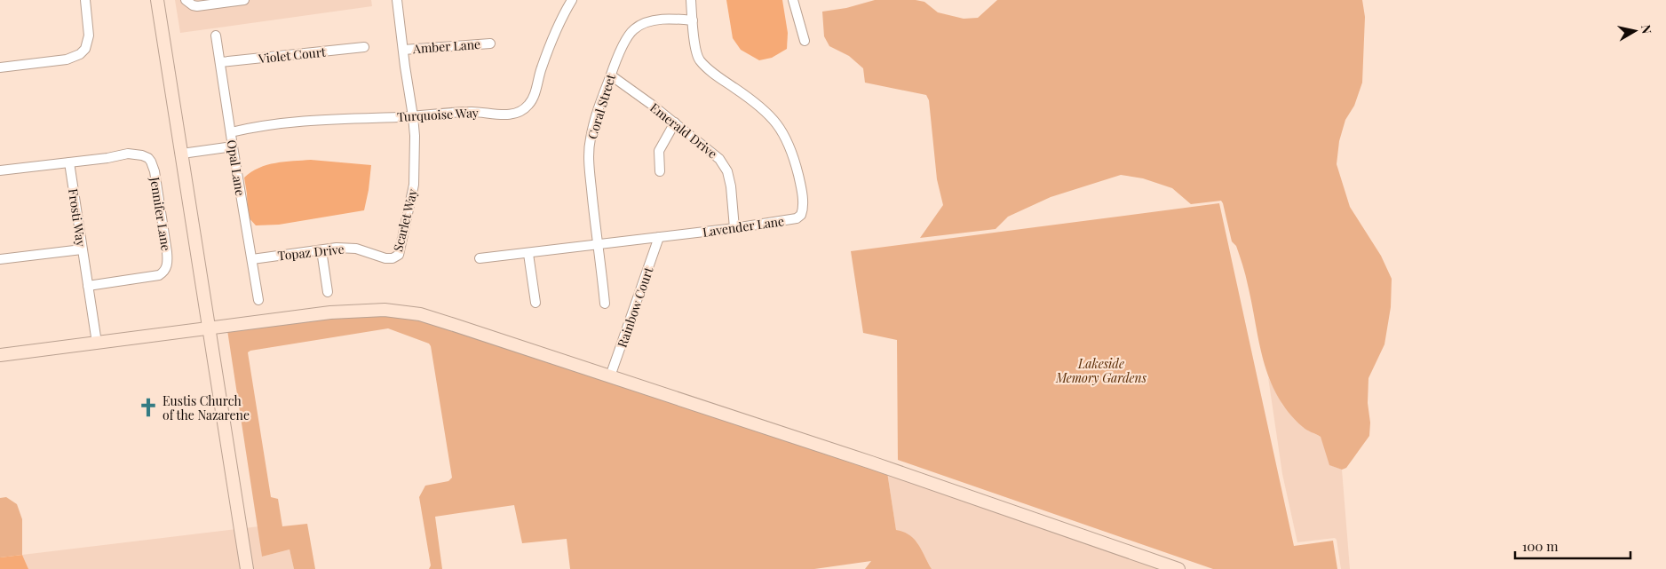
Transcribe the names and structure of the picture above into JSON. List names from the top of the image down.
{
  "streets": {
    "street": [
      "Amber Lane",
      "Violet Court",
      "Coral Street",
      "Turquoise Way",
      "Emerald Drive",
      "Opal Lane",
      "Jennifer Lane",
      "Frosti Way",
      "Scarlet Way",
      "Lavender Lane",
      "Topaz Drive",
      "Rainbow Court"
    ]
  },
  "crossings": [
    ["Amber Lane", "Scarlet Way"],
    ["Violet Court", "Opal Lane"],
    ["Coral Street", "Emerald Drive"],
    ["Coral Street", "Lavender Lane"],
    ["Turquoise Way", "Opal Lane"],
    ["Turquoise Way", "Scarlet Way"],
    ["Emerald Drive", "Lavender Lane"],
    ["Opal Lane", "Topaz Drive"],
    ["Jennifer Lane", "Frosti Way"],
    ["Scarlet Way", "Topaz Drive"],
    ["Lavender Lane", "Rainbow Court"]
  ],
  "parks": ["Lakeside Memory Gardens"],
  "places": {
    "church": ["Eustis Church of the Nazarene"]
  },
  "scale_bar": "100 m",
  "north": "right"
}
